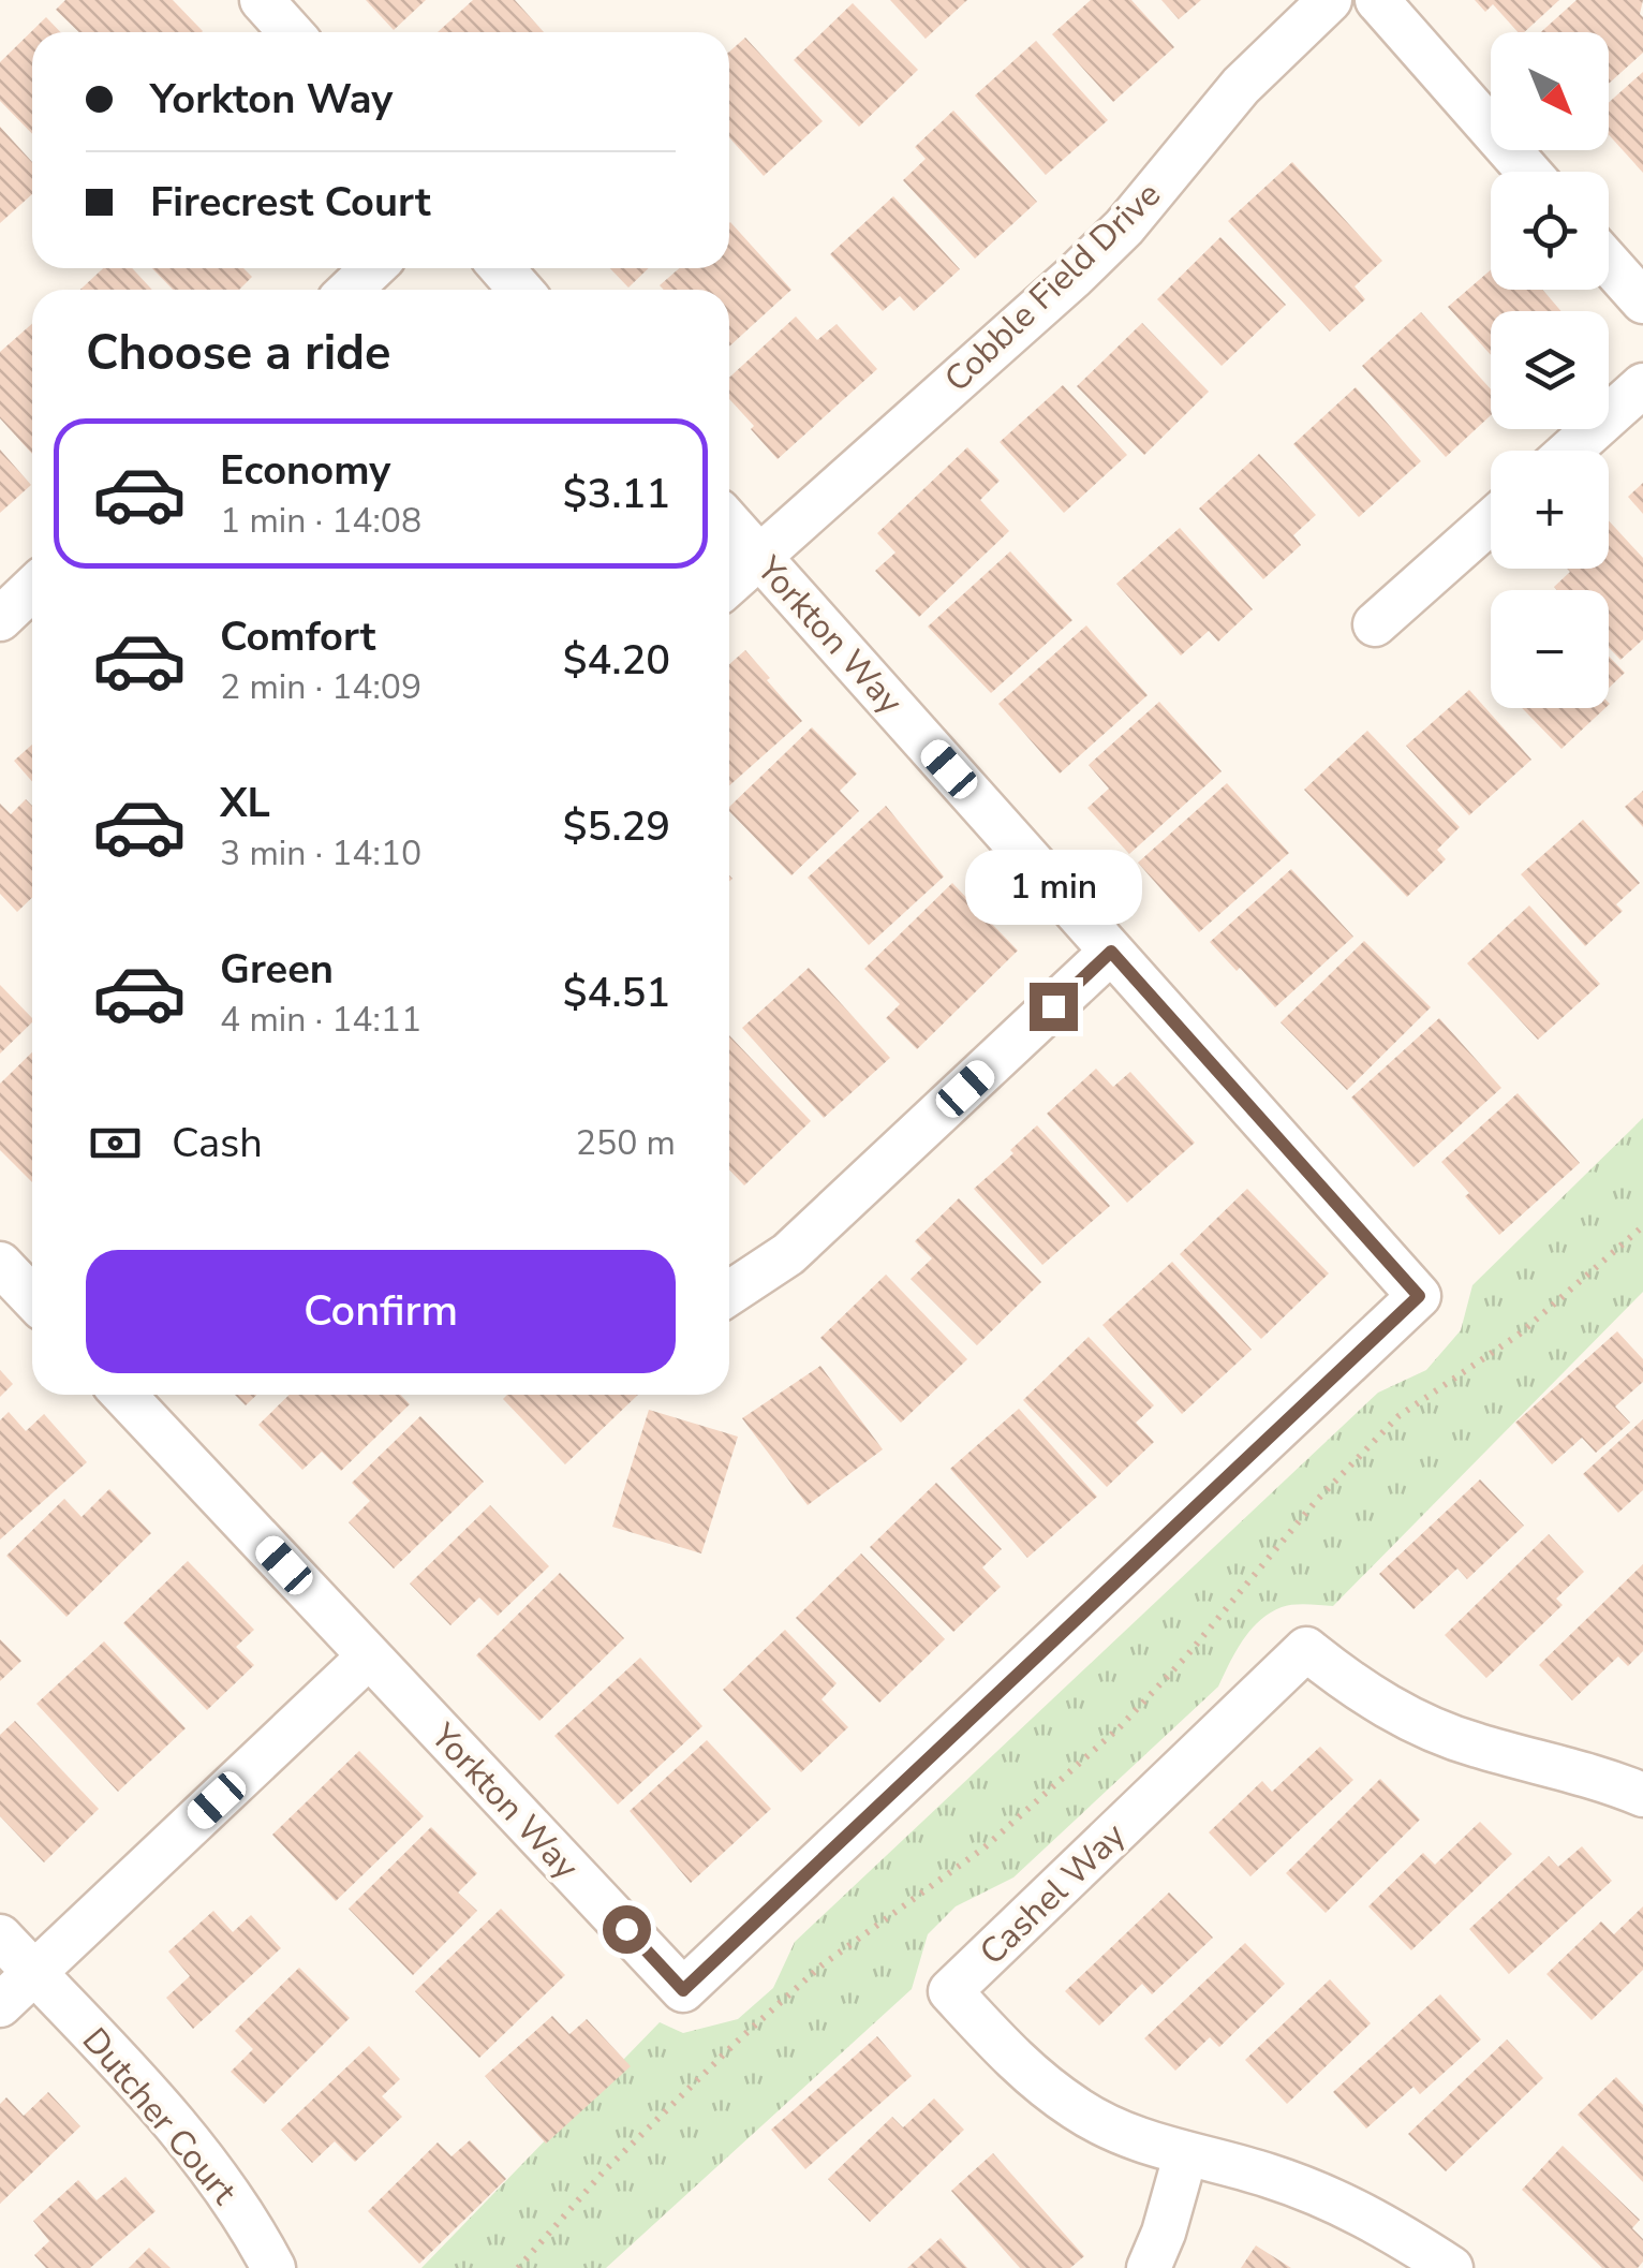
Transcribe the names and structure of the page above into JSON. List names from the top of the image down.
{
  "streets": {
    "street": [
      "Cobble Field Drive",
      "Yorkton Way",
      "Cashel Way",
      "Dutcher Court"
    ]
  },
  "crossings": [
    ["Cobble Field Drive", "Yorkton Way"]
  ],
  "north": "bottom right",
  "page": {
    "map_buttons": ["+", "−"],
    "banner": ["Yorkton Way", "Firecrest Court"],
    "heading": "Choose a ride",
    "list": [
      {
        "name": "Economy",
        "note": "1 min · 14:08",
        "value": "$3.11"
      },
      {
        "name": "Comfort",
        "note": "2 min · 14:09",
        "value": "$4.20"
      },
      {
        "name": "XL",
        "note": "3 min · 14:10",
        "value": "$5.29"
      },
      {
        "name": "Green",
        "note": "4 min · 14:11",
        "value": "$4.51"
      }
    ],
    "bubble": "1 min",
    "pay": ["Cash", "250 m"],
    "buttons": "Confirm"
  }
}
